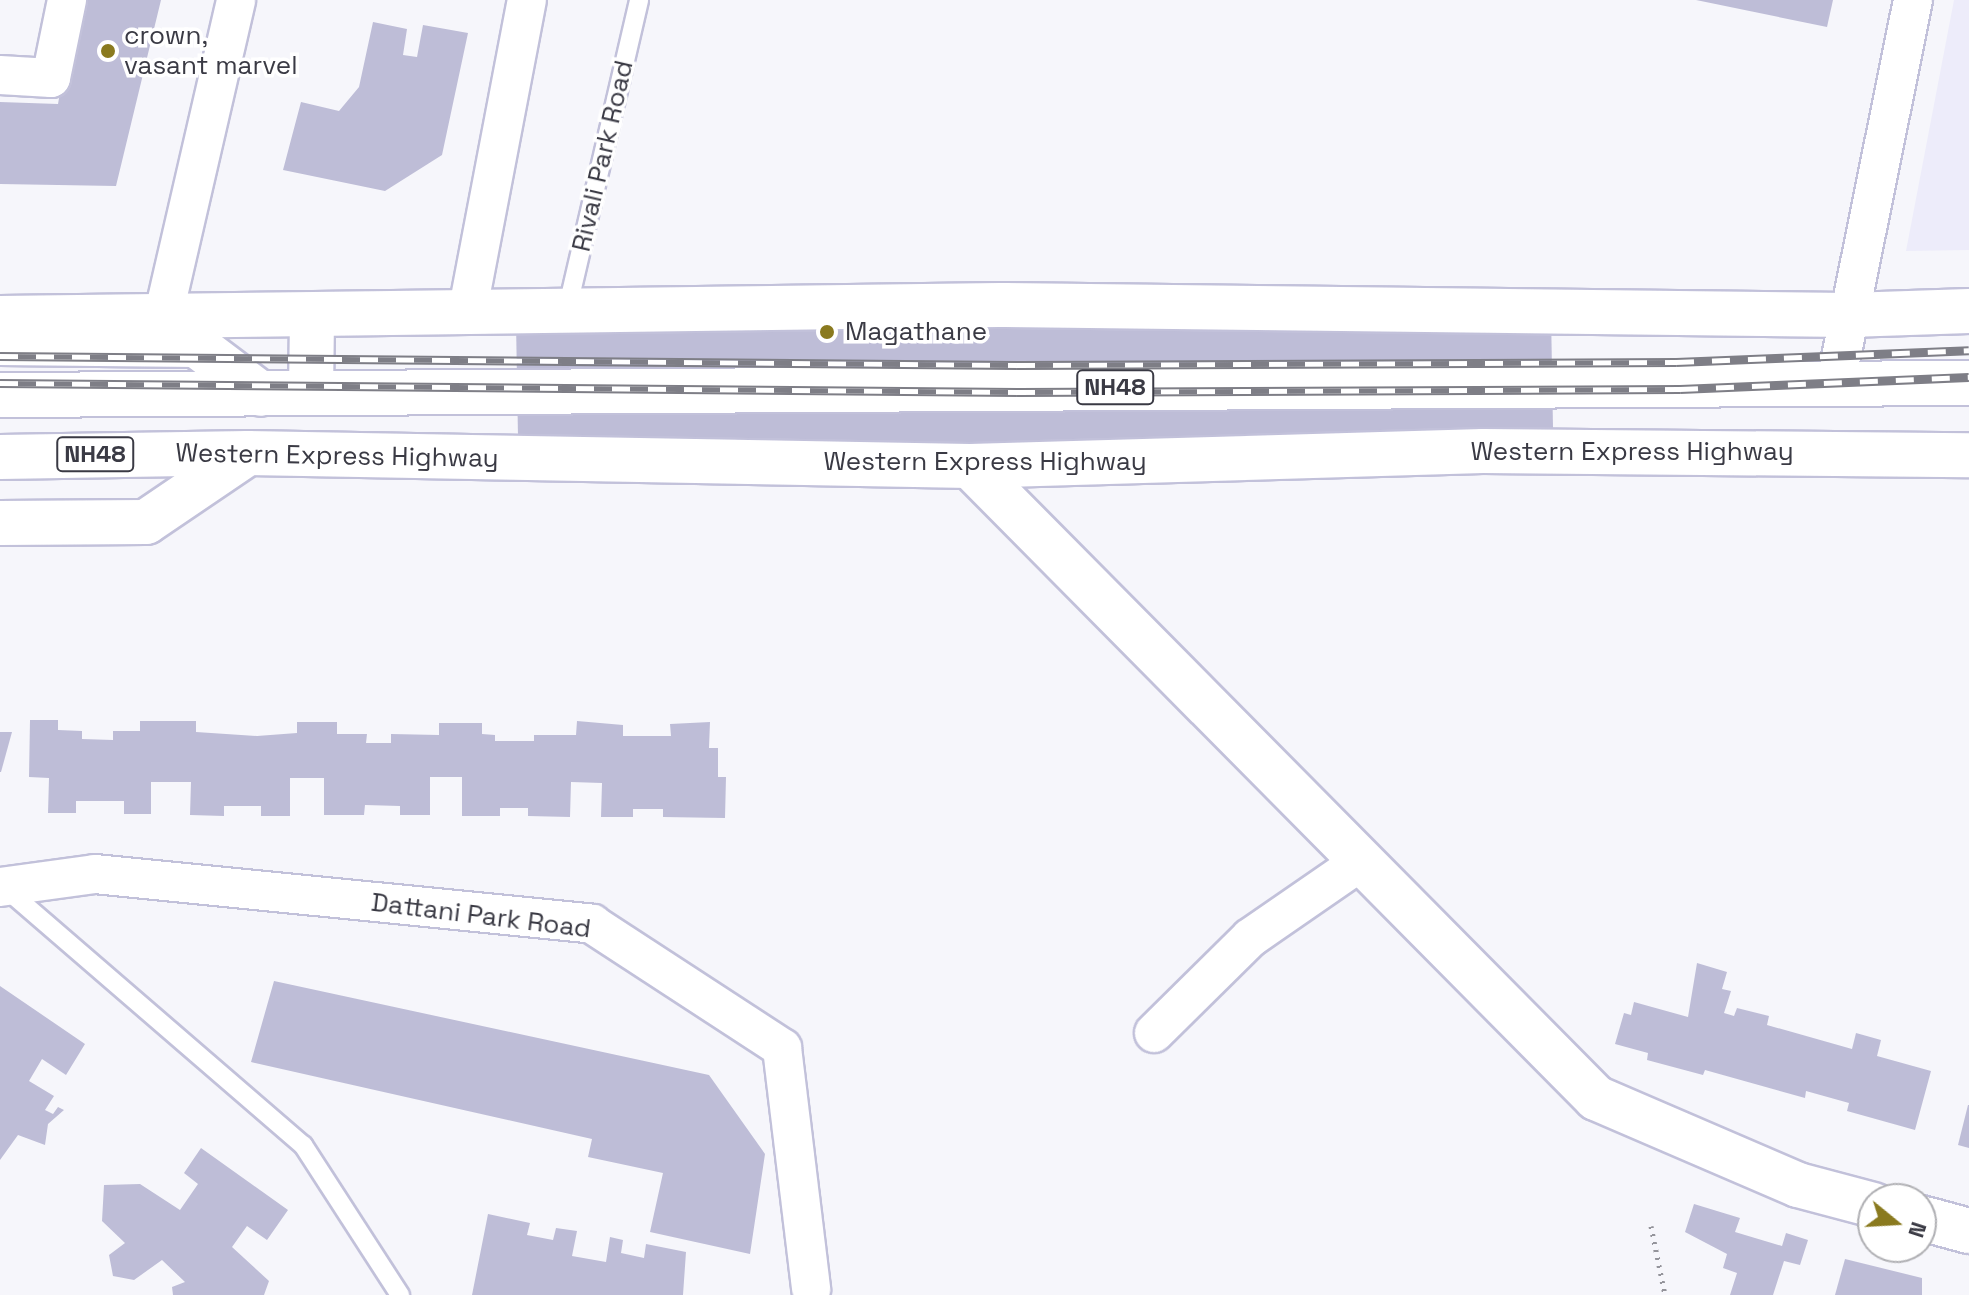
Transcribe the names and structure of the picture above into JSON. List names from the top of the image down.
{
  "streets": {
    "main road": ["NH48", "Western Express Highway"],
    "street": ["Dattani Park Road"],
    "lane": ["Rivali Park Road"]
  },
  "places": ["crown, vasant marvel", "Magathane"],
  "north": "right"
}
